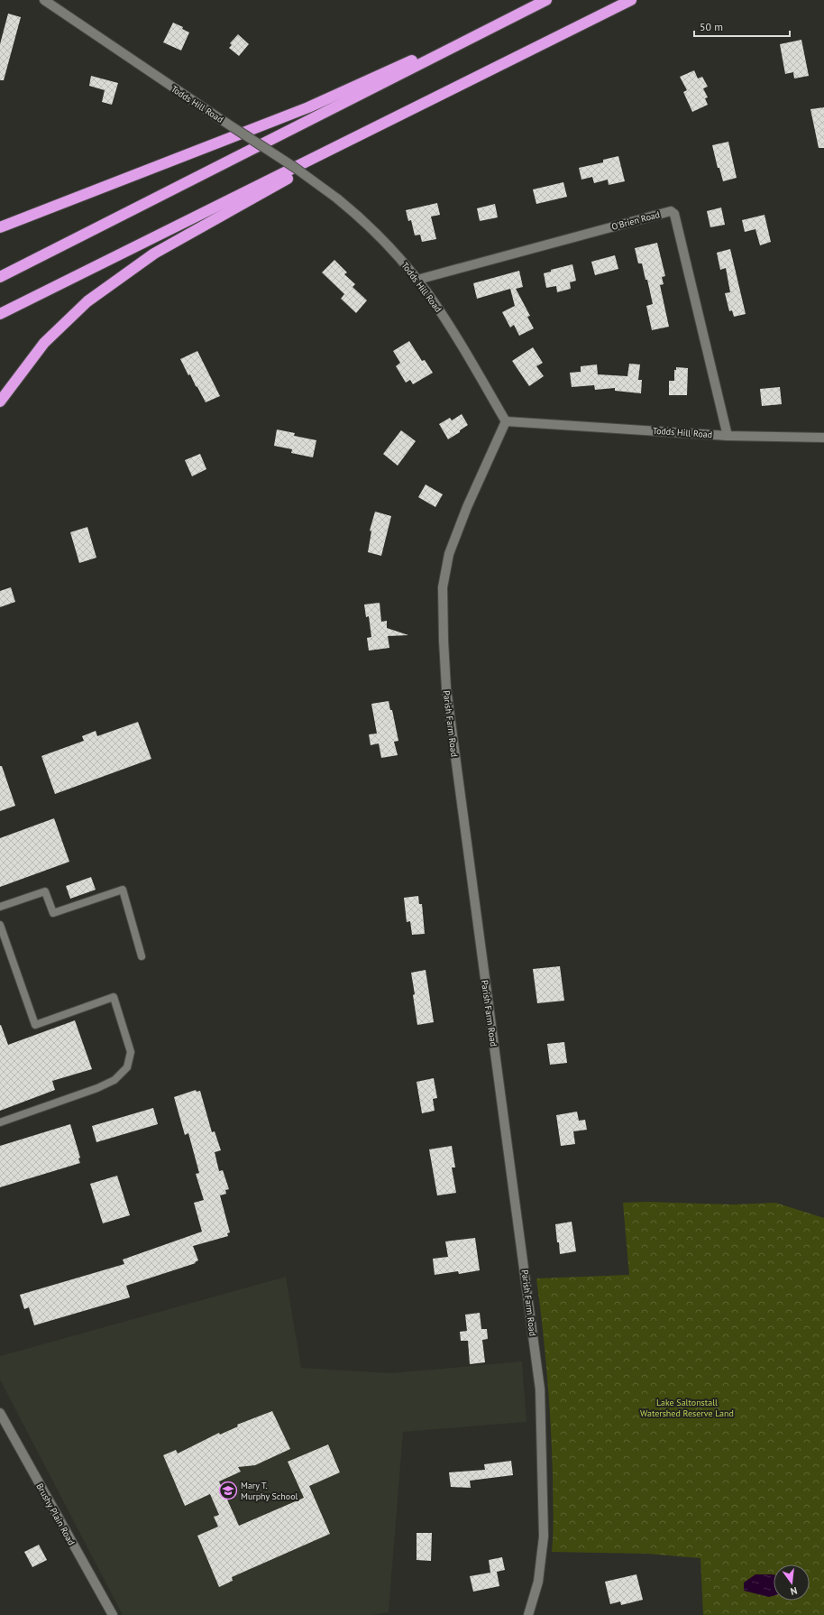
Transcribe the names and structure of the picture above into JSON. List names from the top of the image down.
{
  "streets": {
    "street": [
      "Todds Hill Road",
      "O'Brien Road",
      "Parish Farm Road",
      "Brushy Plain Road"
    ]
  },
  "crossings": [
    ["Todds Hill Road", "O'Brien Road"],
    ["Todds Hill Road", "Parish Farm Road"]
  ],
  "parks": ["Lake Saltonstall Watershed Reserve Land"],
  "places": {
    "school or university": ["Mary T. Murphy School"]
  },
  "scale_bar": "50 m",
  "north": "bottom"
}
